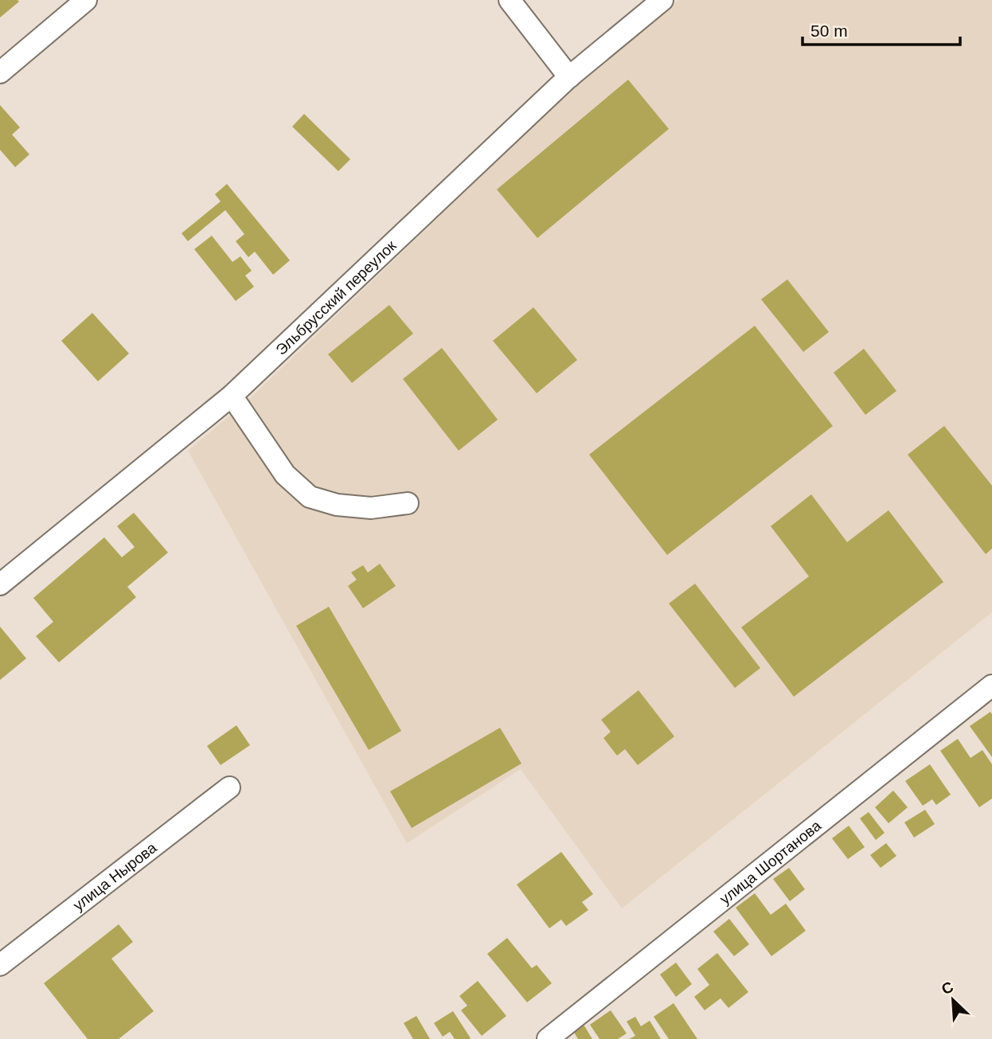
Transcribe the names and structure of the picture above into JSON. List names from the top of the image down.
{
  "streets": {
    "street": ["Эльбрусский переулок", "улица Шортанова", "улица Нырова"]
  },
  "scale_bar": "50 m",
  "north": "top left"
}
